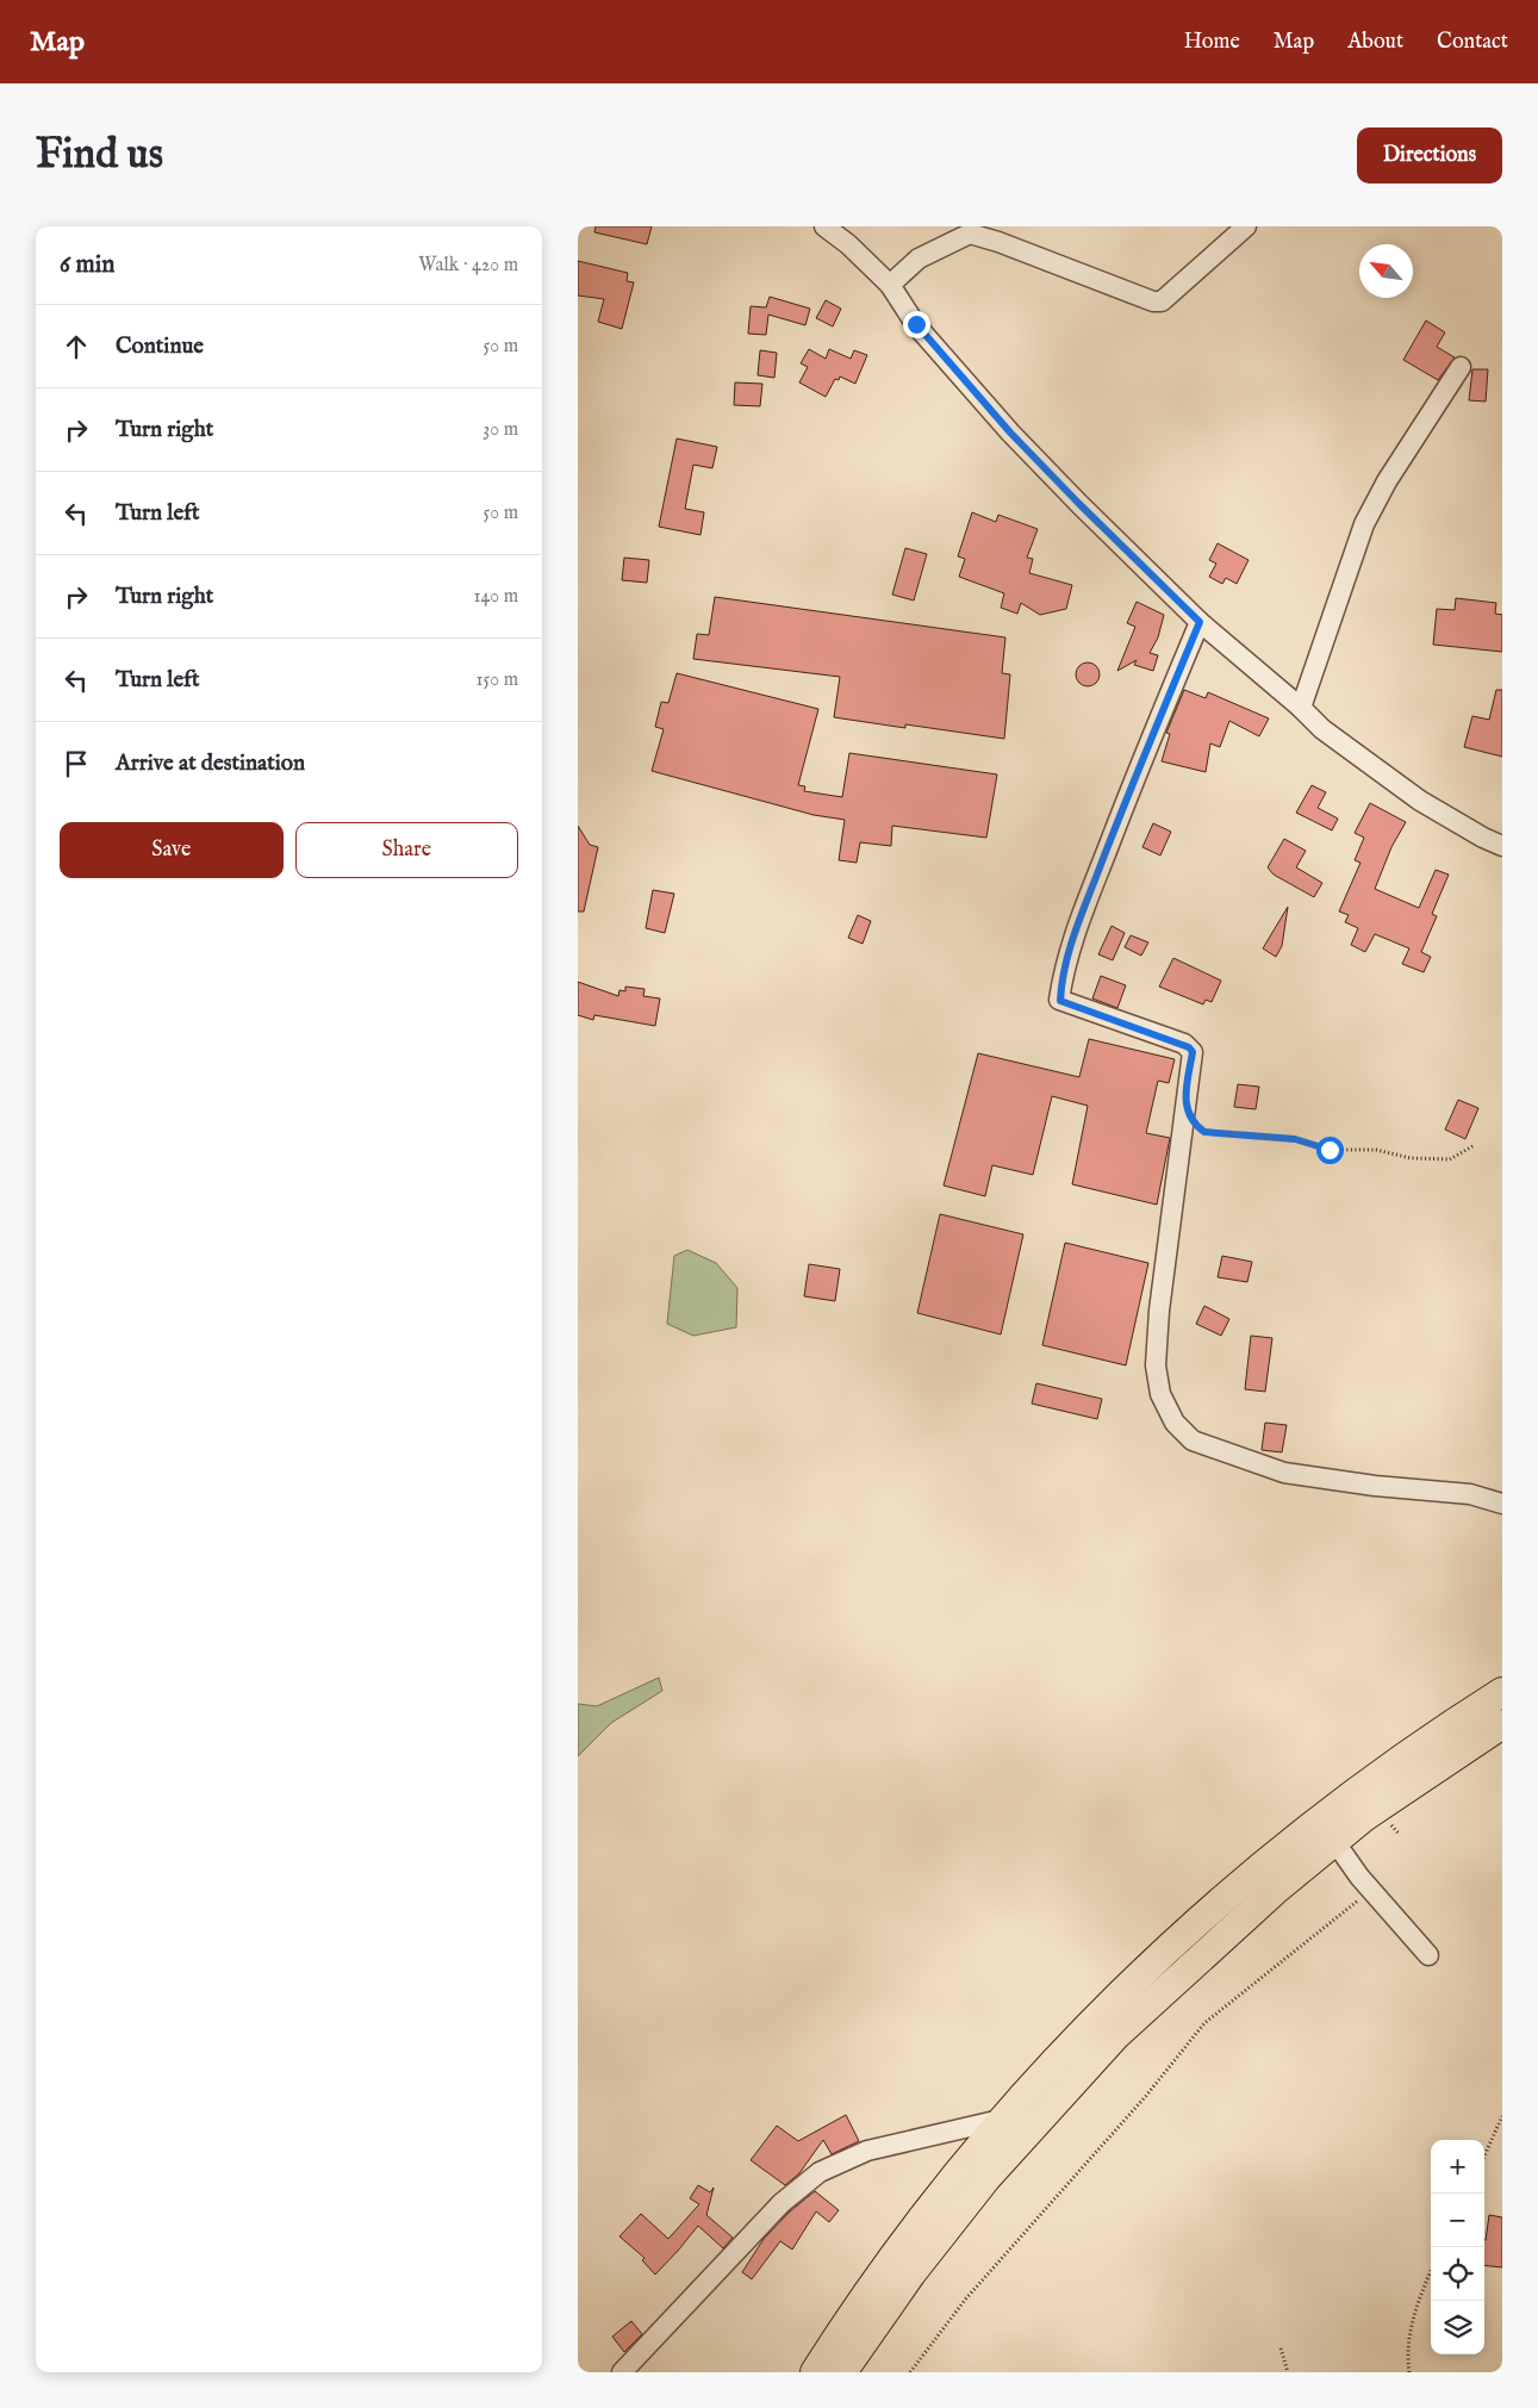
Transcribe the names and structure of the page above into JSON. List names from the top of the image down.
{
  "north": "top left",
  "page": {
    "header": "Map",
    "nav": [
      "Home",
      "Map",
      "About",
      "Contact"
    ],
    "buttons": [
      "Directions",
      ["Save", "Share"]
    ],
    "title": "Find us",
    "heading": ["6 min", "Walk · 420 m"],
    "list": [
      ["Continue", "50 m"],
      ["Turn right", "30 m"],
      ["Turn left", "50 m"],
      ["Turn right", "140 m"],
      ["Turn left", "150 m"],
      "Arrive at destination"
    ],
    "map_buttons": ["+", "−"]
  }
}
